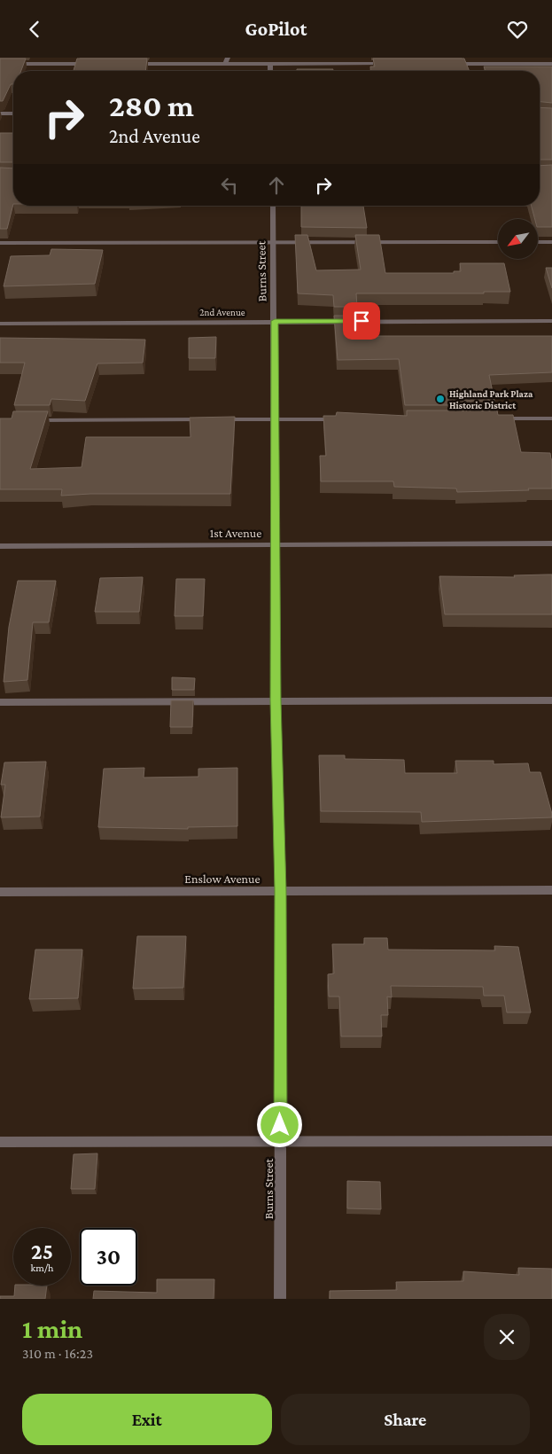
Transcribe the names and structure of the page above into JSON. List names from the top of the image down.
{
  "streets": {
    "street": [
      "Burns Street",
      "2nd Avenue",
      "1st Avenue",
      "Enslow Avenue"
    ]
  },
  "crossings": [
    ["Burns Street", "2nd Avenue"],
    ["Burns Street", "1st Avenue"],
    ["Burns Street", "Enslow Avenue"]
  ],
  "places": ["Highland Park Plaza Historic District"],
  "north": "bottom left",
  "page": {
    "header": "GoPilot",
    "turn": ["280 m", "2nd Avenue"],
    "speed": "25 km/h",
    "limit": "30",
    "heading": ["1 min", "310 m · 16:23"],
    "buttons": ["Exit", "Share"]
  }
}
